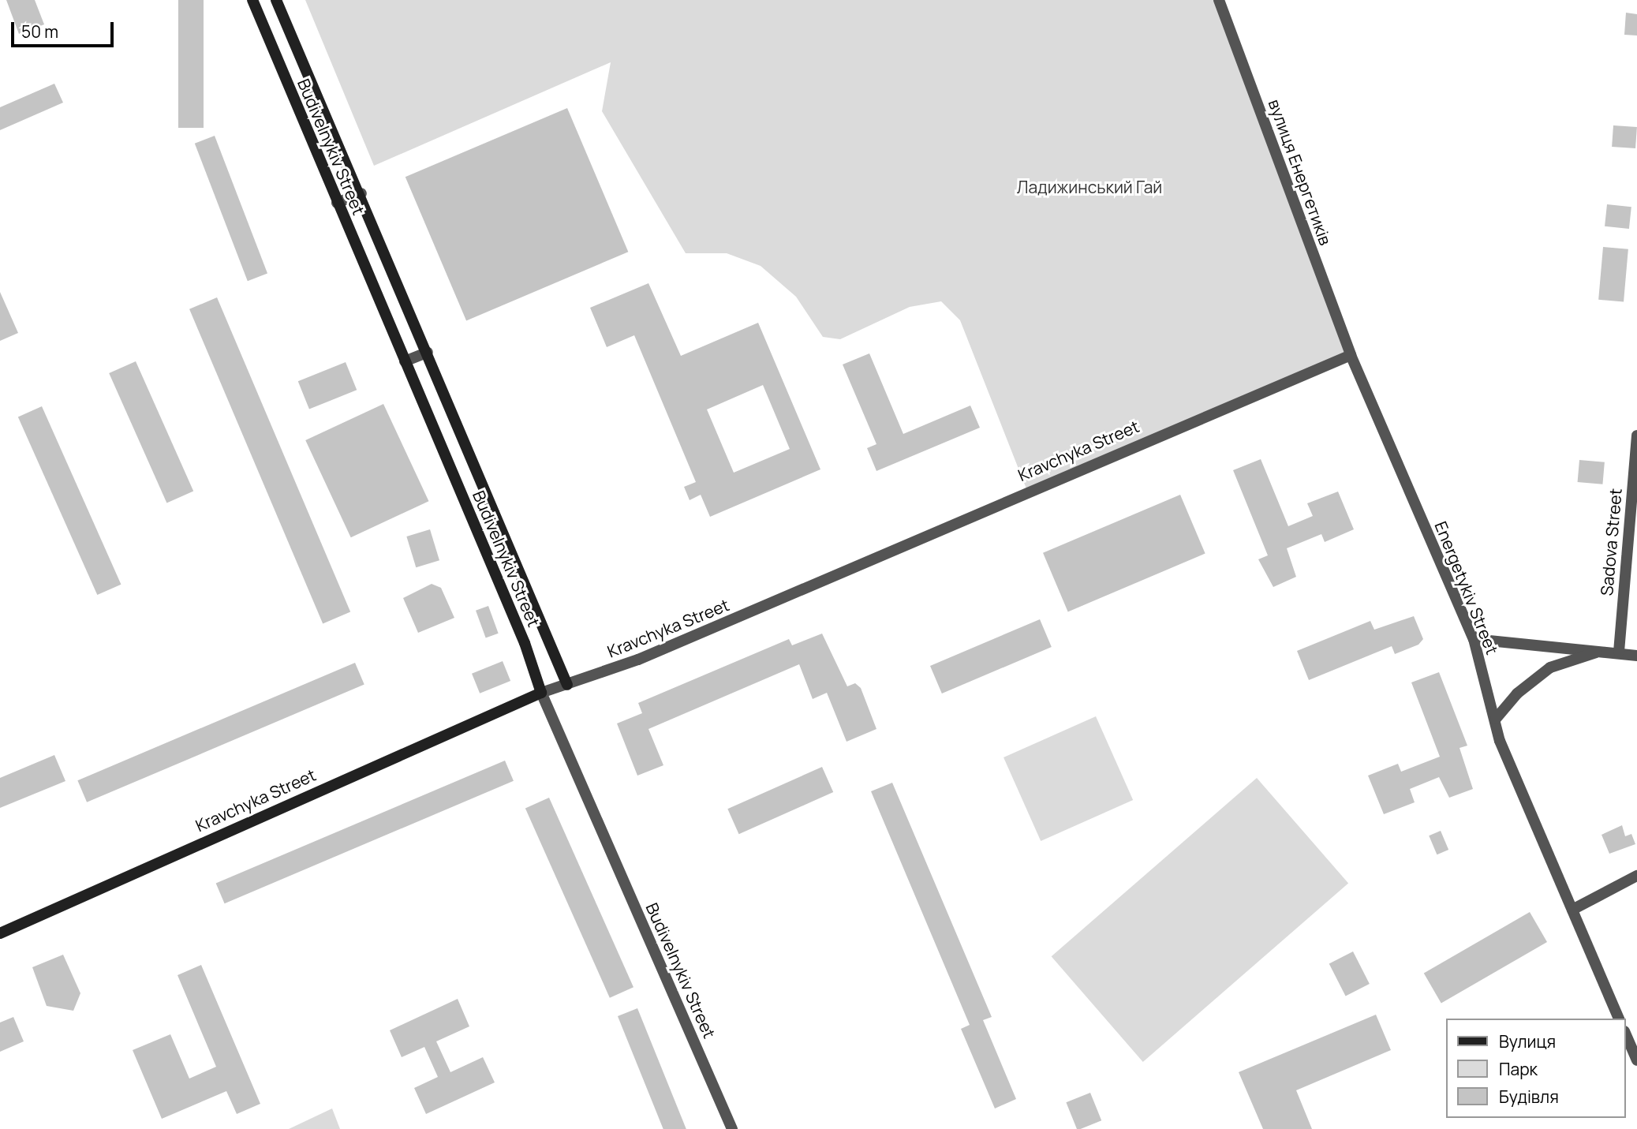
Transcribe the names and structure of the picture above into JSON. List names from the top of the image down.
{
  "streets": {
    "street": [
      "Budivelnykiv Street",
      "вулиця Енергетиків",
      "Kravchyka Street",
      "Sadova Street",
      "Energetykiv Street"
    ]
  },
  "crossings": [
    ["Budivelnykiv Street", "Kravchyka Street"],
    ["вулиця Енергетиків", "Kravchyka Street"],
    ["вулиця Енергетиків", "Energetykiv Street"],
    ["Kravchyka Street", "Energetykiv Street"]
  ],
  "parks": ["Ладижинський Гай"],
  "legend": ["Вулиця", "Парк", "Будівля"],
  "scale_bar": "50 m"
}
